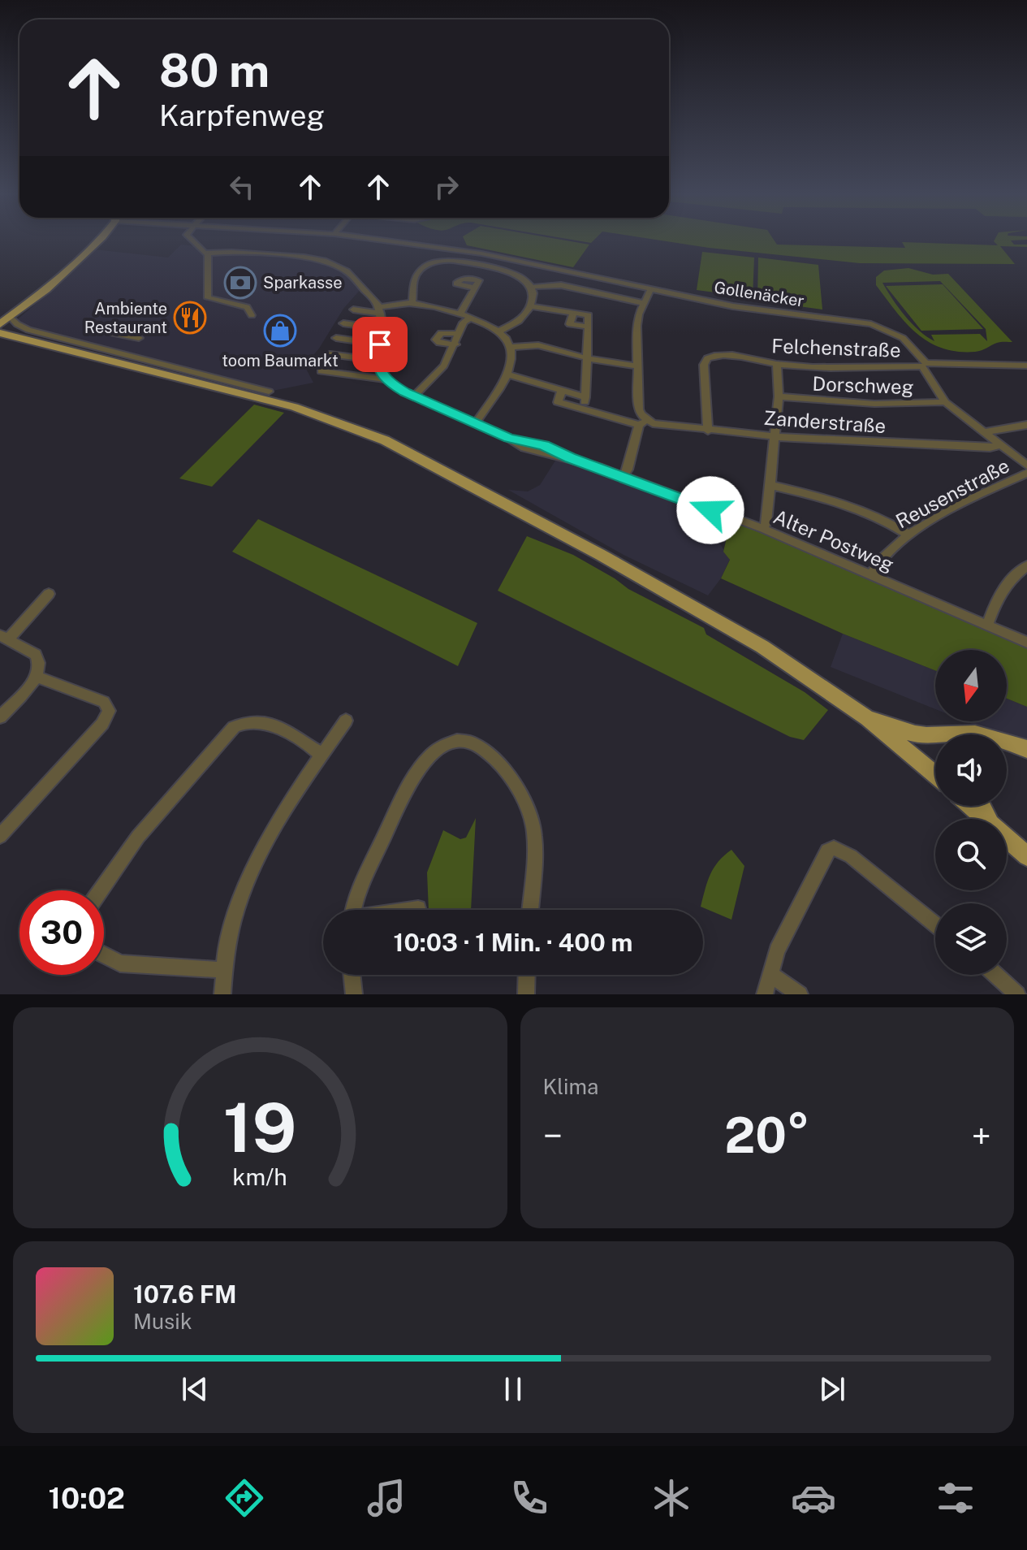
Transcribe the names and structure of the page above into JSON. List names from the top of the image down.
{
  "streets": {
    "street": [
      "Gollenäcker",
      "Felchenstraße",
      "Dorschweg",
      "Zanderstraße",
      "Reusenstraße",
      "Alter Postweg"
    ]
  },
  "crossings": [
    ["Gollenäcker", "Felchenstraße"],
    ["Gollenäcker", "Dorschweg"],
    ["Gollenäcker", "Zanderstraße"],
    ["Felchenstraße", "Zanderstraße"],
    ["Reusenstraße", "Alter Postweg"]
  ],
  "places": {
    "bank": ["Sparkasse"],
    "restaurant": ["Ambiente Restaurant"],
    "shop": ["toom Baumarkt"]
  },
  "north": "bottom",
  "page": {
    "turn": ["80 m", "Karpfenweg"],
    "limit": "30",
    "trip": "10:03 · 1 Min. · 400 m",
    "tile": "Klima",
    "heat": ["−", "20°", "+"],
    "song": ["107.6 FM", "Musik"],
    "tabs": "10:02",
    "gauge": ["19", "km/h"]
  }
}
